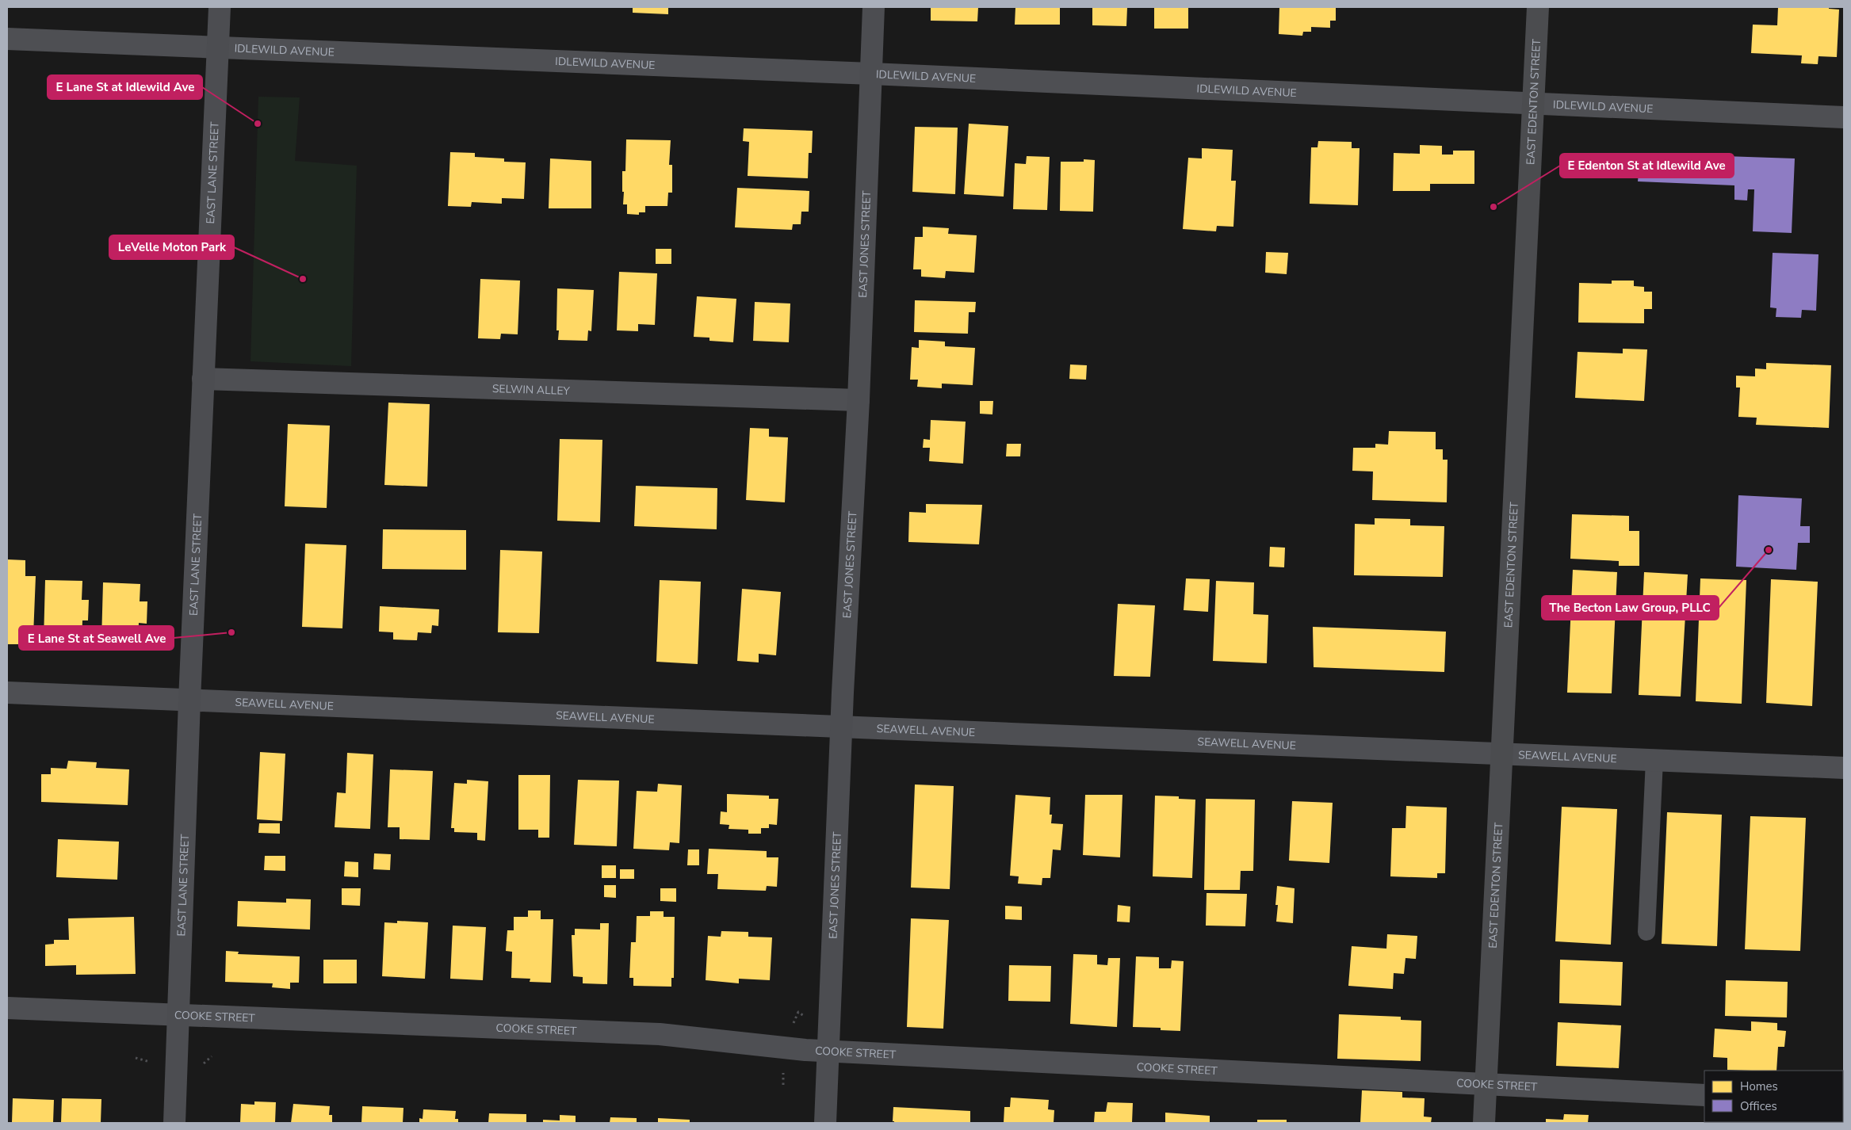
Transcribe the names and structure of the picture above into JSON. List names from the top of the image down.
{
  "streets": {
    "main road": ["EAST EDENTON STREET"],
    "street": [
      "IDLEWILD AVENUE",
      "EAST LANE STREET",
      "EAST JONES STREET",
      "SELWIN ALLEY",
      "SEAWELL AVENUE",
      "COOKE STREET"
    ]
  },
  "crossings": [
    ["IDLEWILD AVENUE", "EAST EDENTON STREET"],
    ["IDLEWILD AVENUE", "EAST LANE STREET"],
    ["IDLEWILD AVENUE", "EAST JONES STREET"],
    ["EAST EDENTON STREET", "SEAWELL AVENUE"],
    ["EAST EDENTON STREET", "COOKE STREET"],
    ["EAST LANE STREET", "SELWIN ALLEY"],
    ["EAST LANE STREET", "SEAWELL AVENUE"],
    ["EAST LANE STREET", "COOKE STREET"],
    ["EAST JONES STREET", "SELWIN ALLEY"],
    ["EAST JONES STREET", "SEAWELL AVENUE"],
    ["EAST JONES STREET", "COOKE STREET"]
  ],
  "places": [
    "E Lane St at Idlewild Ave",
    "E Edenton St at Idlewild Ave",
    "LeVelle Moton Park",
    "The Becton Law Group, PLLC",
    "E Lane St at Seawell Ave"
  ],
  "legend": ["Homes", "Offices"]
}
